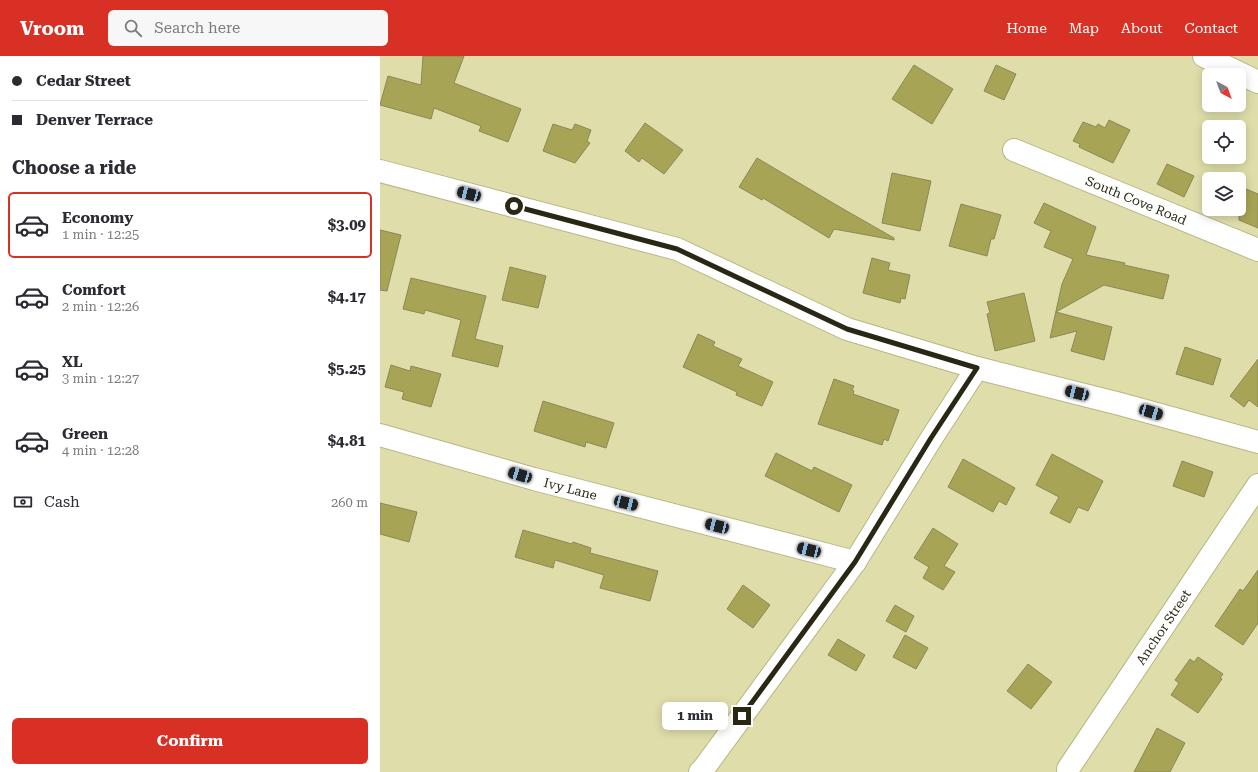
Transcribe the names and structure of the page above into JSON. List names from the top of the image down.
{
  "streets": {
    "street": ["South Cove Road", "Ivy Lane", "Anchor Street"]
  },
  "north": "bottom right",
  "page": {
    "header": "Vroom",
    "search": "Search here",
    "nav": [
      "Home",
      "Map",
      "About",
      "Contact"
    ],
    "banner": ["Cedar Street", "Denver Terrace"],
    "heading": "Choose a ride",
    "list": [
      {
        "name": "Economy",
        "note": "1 min · 12:25",
        "value": "$3.09"
      },
      {
        "name": "Comfort",
        "note": "2 min · 12:26",
        "value": "$4.17"
      },
      {
        "name": "XL",
        "note": "3 min · 12:27",
        "value": "$5.25"
      },
      {
        "name": "Green",
        "note": "4 min · 12:28",
        "value": "$4.81"
      }
    ],
    "pay": ["Cash", "260 m"],
    "bubble": "1 min",
    "buttons": "Confirm"
  }
}
